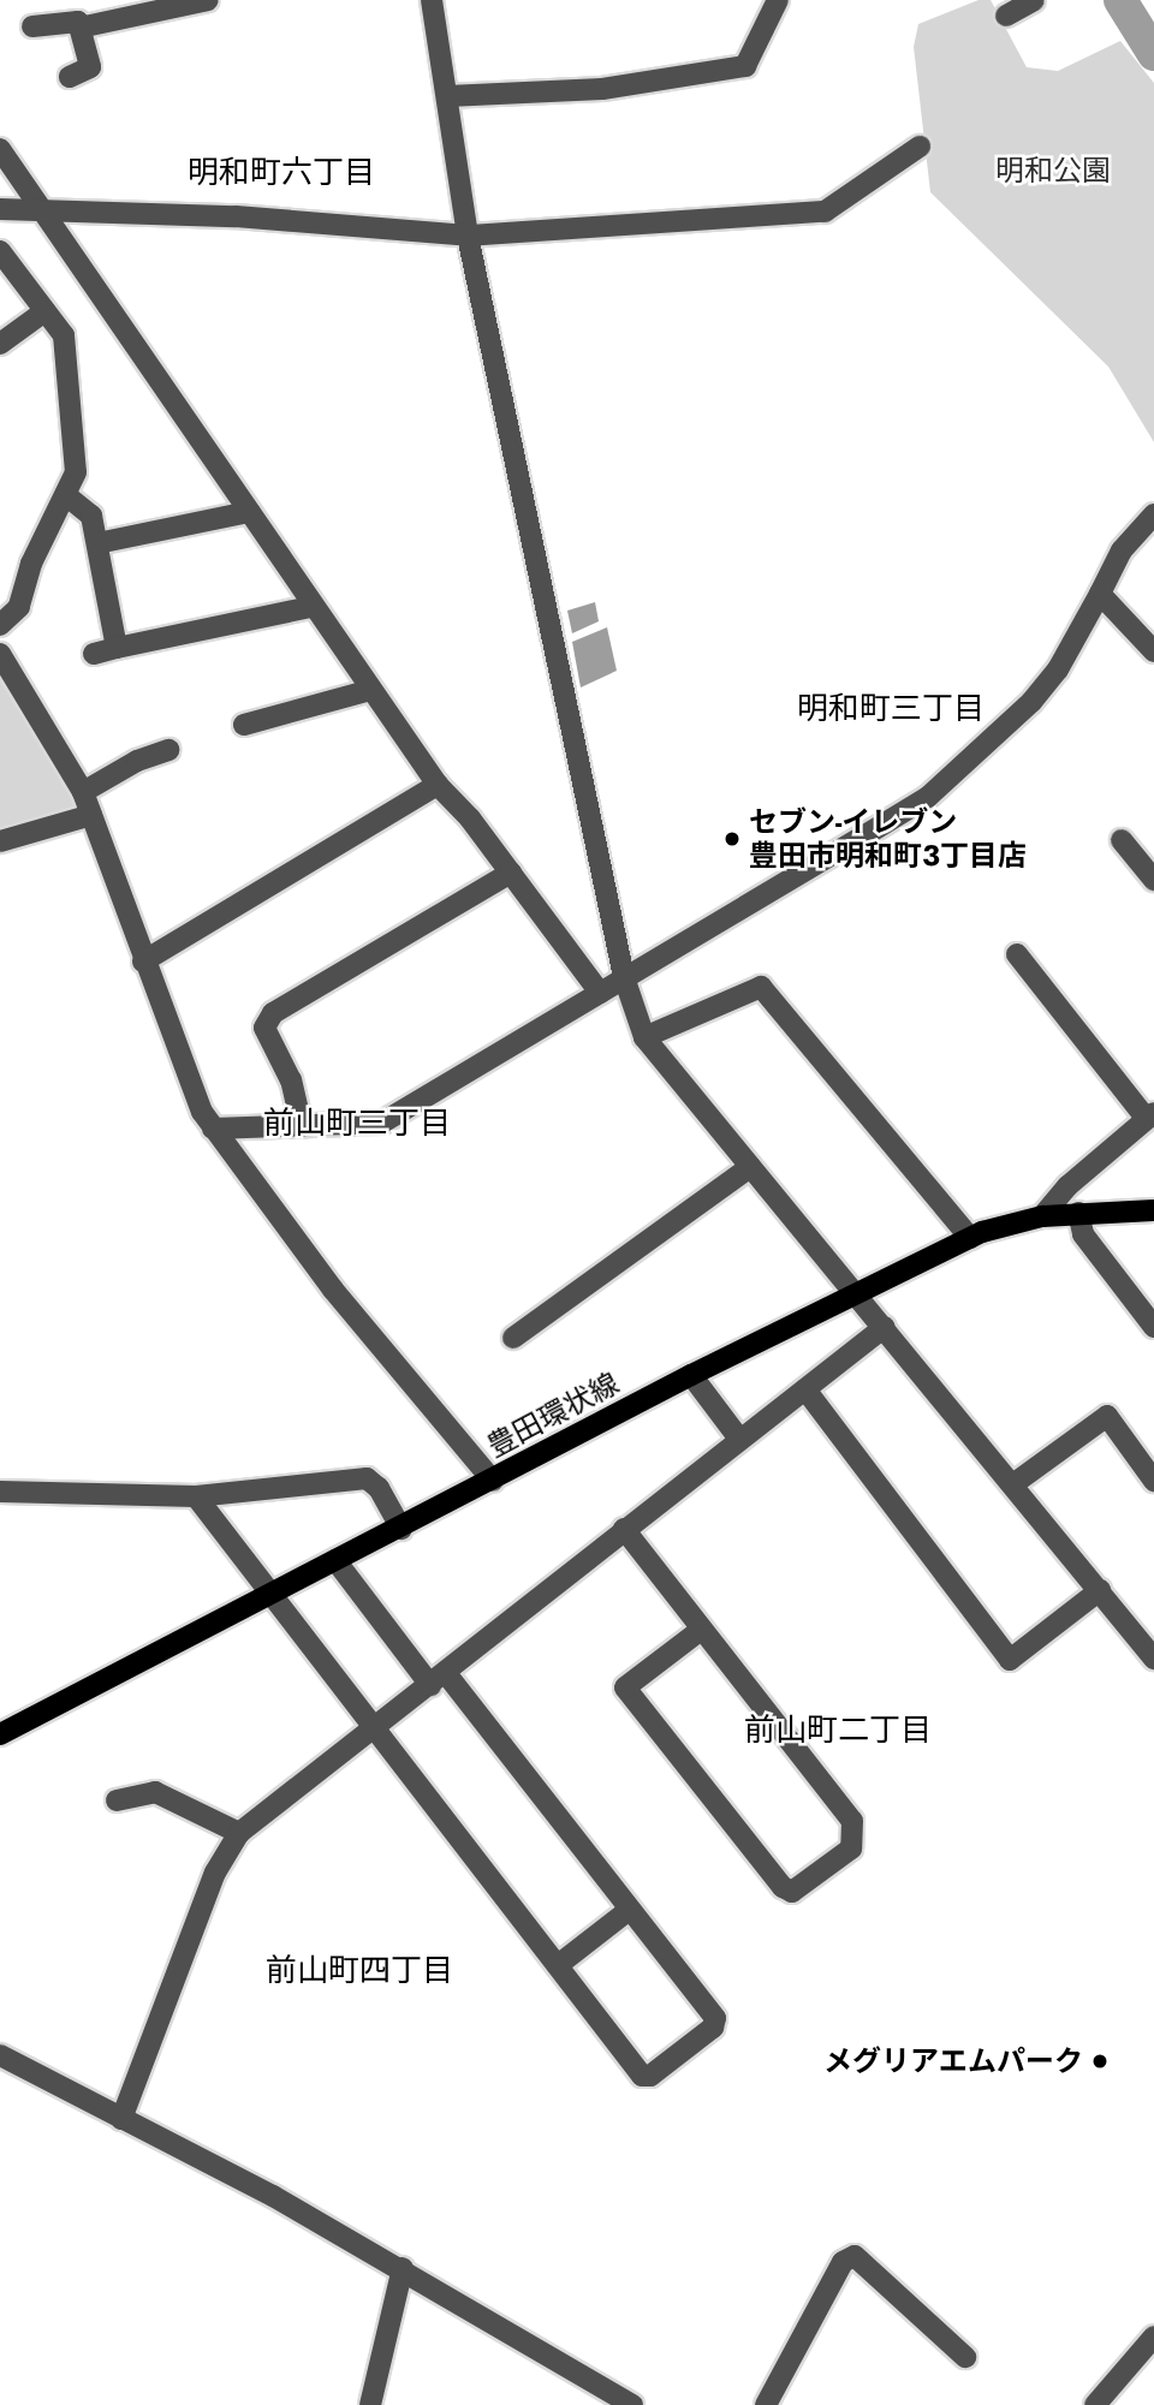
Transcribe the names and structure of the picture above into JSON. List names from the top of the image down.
{
  "streets": {
    "main road": ["豊田環状線"]
  },
  "districts": [
    "明和町六丁目",
    "明和町三丁目",
    "前山町三丁目",
    "前山町二丁目",
    "前山町四丁目"
  ],
  "parks": ["明和公園"],
  "places": ["セブン-イレブン 豊田市明和町３丁目店", "メグリアエムパーク"]
}
